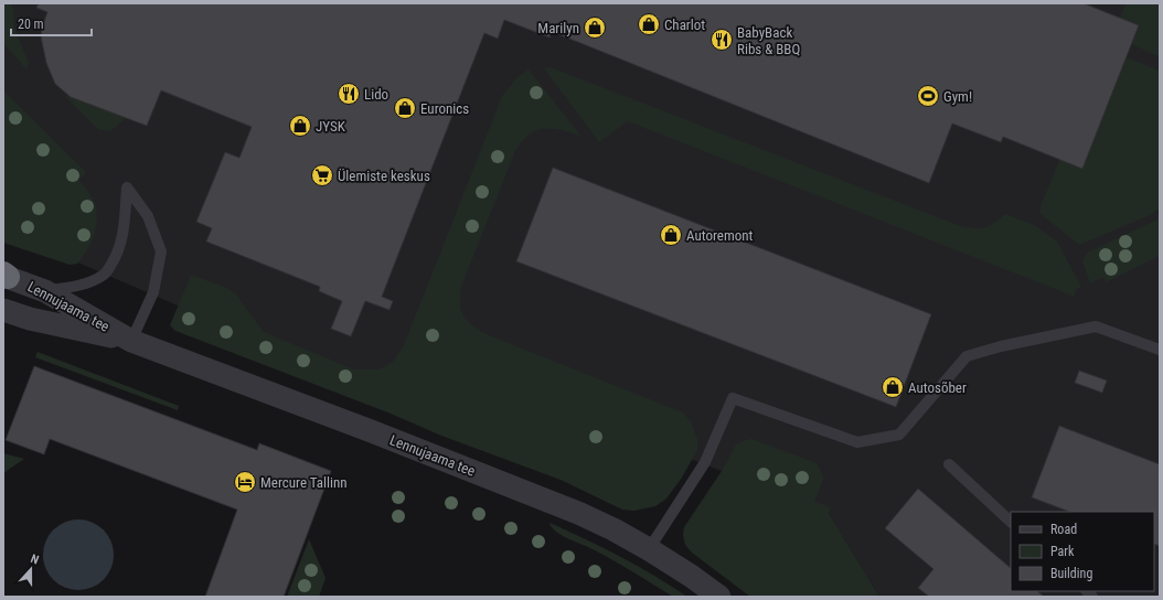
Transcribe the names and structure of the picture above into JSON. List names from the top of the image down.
{
  "streets": {
    "street": ["Lennujaama tee"]
  },
  "places": {
    "shop": [
      "Charlot",
      "Marilyn",
      "Euronics",
      "JYSK",
      "Autoremont",
      "Autosõber"
    ],
    "restaurant": ["BabyBack Ribs & BBQ", "Lido"],
    "sports": ["Gym!"],
    "supermarket": ["Ülemiste keskus"],
    "hotel": ["Mercure Tallinn"]
  },
  "legend": ["Road", "Park", "Building"],
  "scale_bar": "20 m",
  "north": "top"
}
